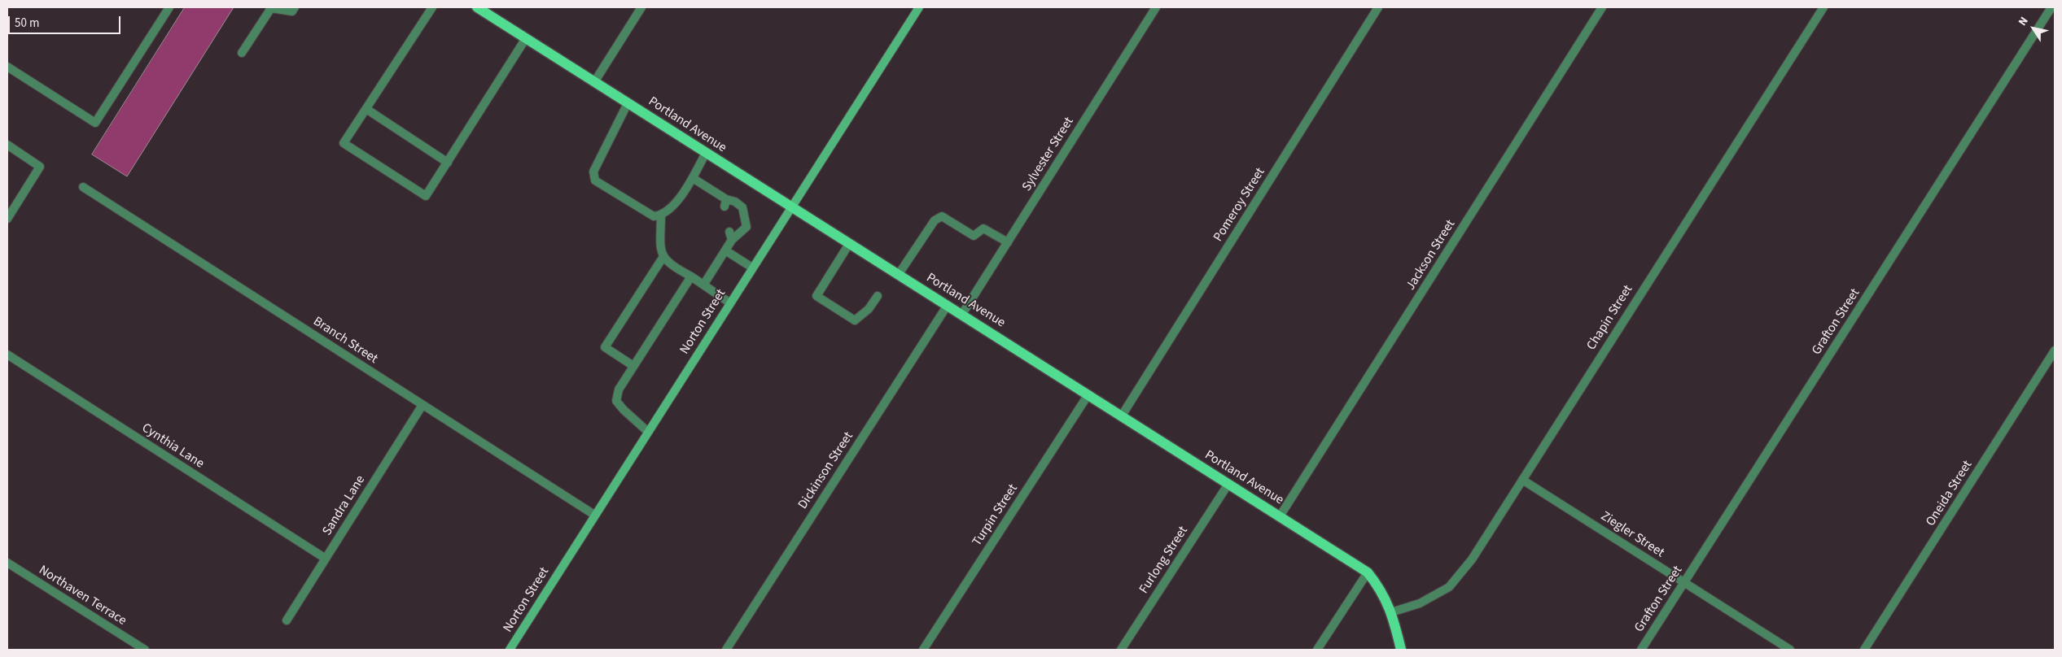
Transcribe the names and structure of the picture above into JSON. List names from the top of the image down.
{
  "streets": {
    "main road": ["Portland Avenue", "Norton Street"],
    "street": [
      "Sylvester Street",
      "Pomeroy Street",
      "Jackson Street",
      "Chapin Street",
      "Grafton Street",
      "Branch Street",
      "Cynthia Lane",
      "Dickinson Street",
      "Oneida Street",
      "Sandra Lane",
      "Turpin Street",
      "Ziegler Street",
      "Furlong Street",
      "Northaven Terrace"
    ]
  },
  "crossings": [
    ["Portland Avenue", "Sylvester Street"],
    ["Portland Avenue", "Pomeroy Street"],
    ["Portland Avenue", "Jackson Street"],
    ["Portland Avenue", "Chapin Street"],
    ["Portland Avenue", "Norton Street"],
    ["Portland Avenue", "Dickinson Street"],
    ["Portland Avenue", "Turpin Street"],
    ["Portland Avenue", "Furlong Street"],
    ["Chapin Street", "Ziegler Street"],
    ["Norton Street", "Branch Street"],
    ["Grafton Street", "Ziegler Street"],
    ["Branch Street", "Sandra Lane"],
    ["Cynthia Lane", "Sandra Lane"]
  ],
  "scale_bar": "50 m",
  "north": "top left"
}
